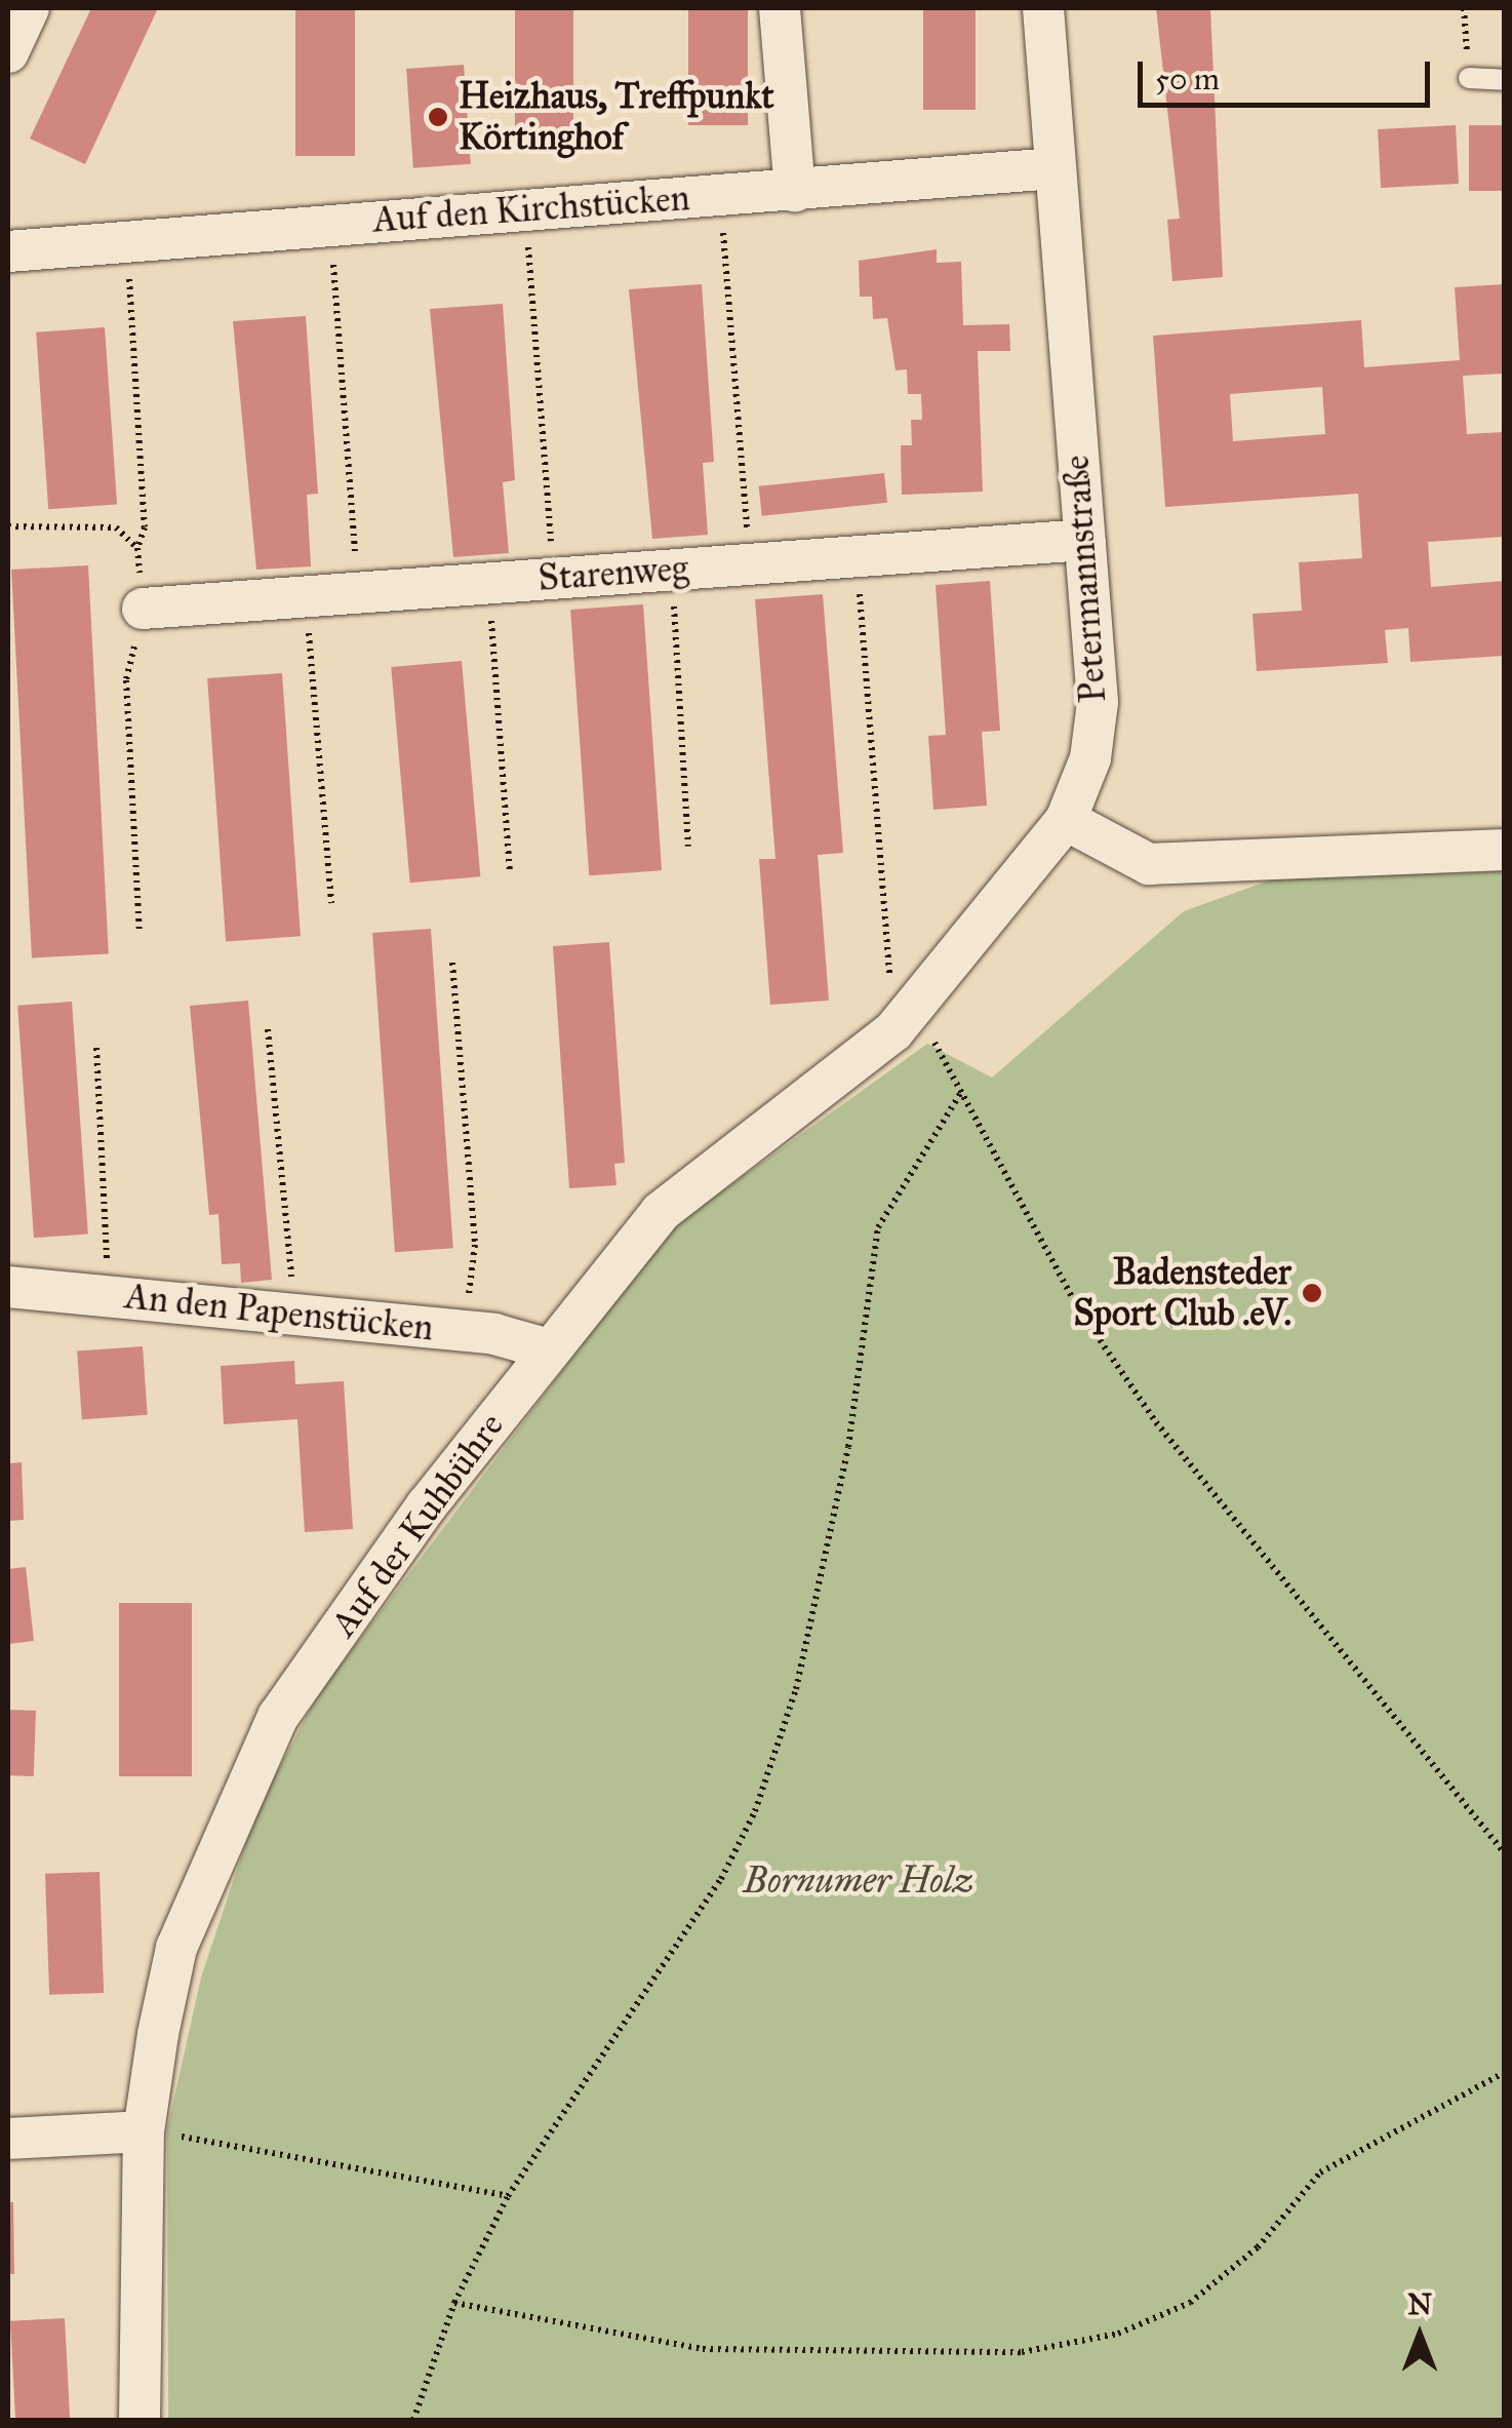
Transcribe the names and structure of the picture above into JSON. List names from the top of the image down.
{
  "streets": {
    "street": [
      "Auf den Kirchstücken",
      "Starenweg",
      "Petermannstraße",
      "An den Papenstücken",
      "Auf der Kuhbühre"
    ]
  },
  "crossings": [
    ["Auf den Kirchstücken", "Petermannstraße"],
    ["Starenweg", "Petermannstraße"],
    ["Petermannstraße", "Auf der Kuhbühre"],
    ["An den Papenstücken", "Auf der Kuhbühre"]
  ],
  "parks": ["Bornumer Holz"],
  "places": ["Heizhaus, Treffpunkt Körtinghof", "Badensteder Sport Club .eV."],
  "scale_bar": "50 m",
  "north": "top"
}
